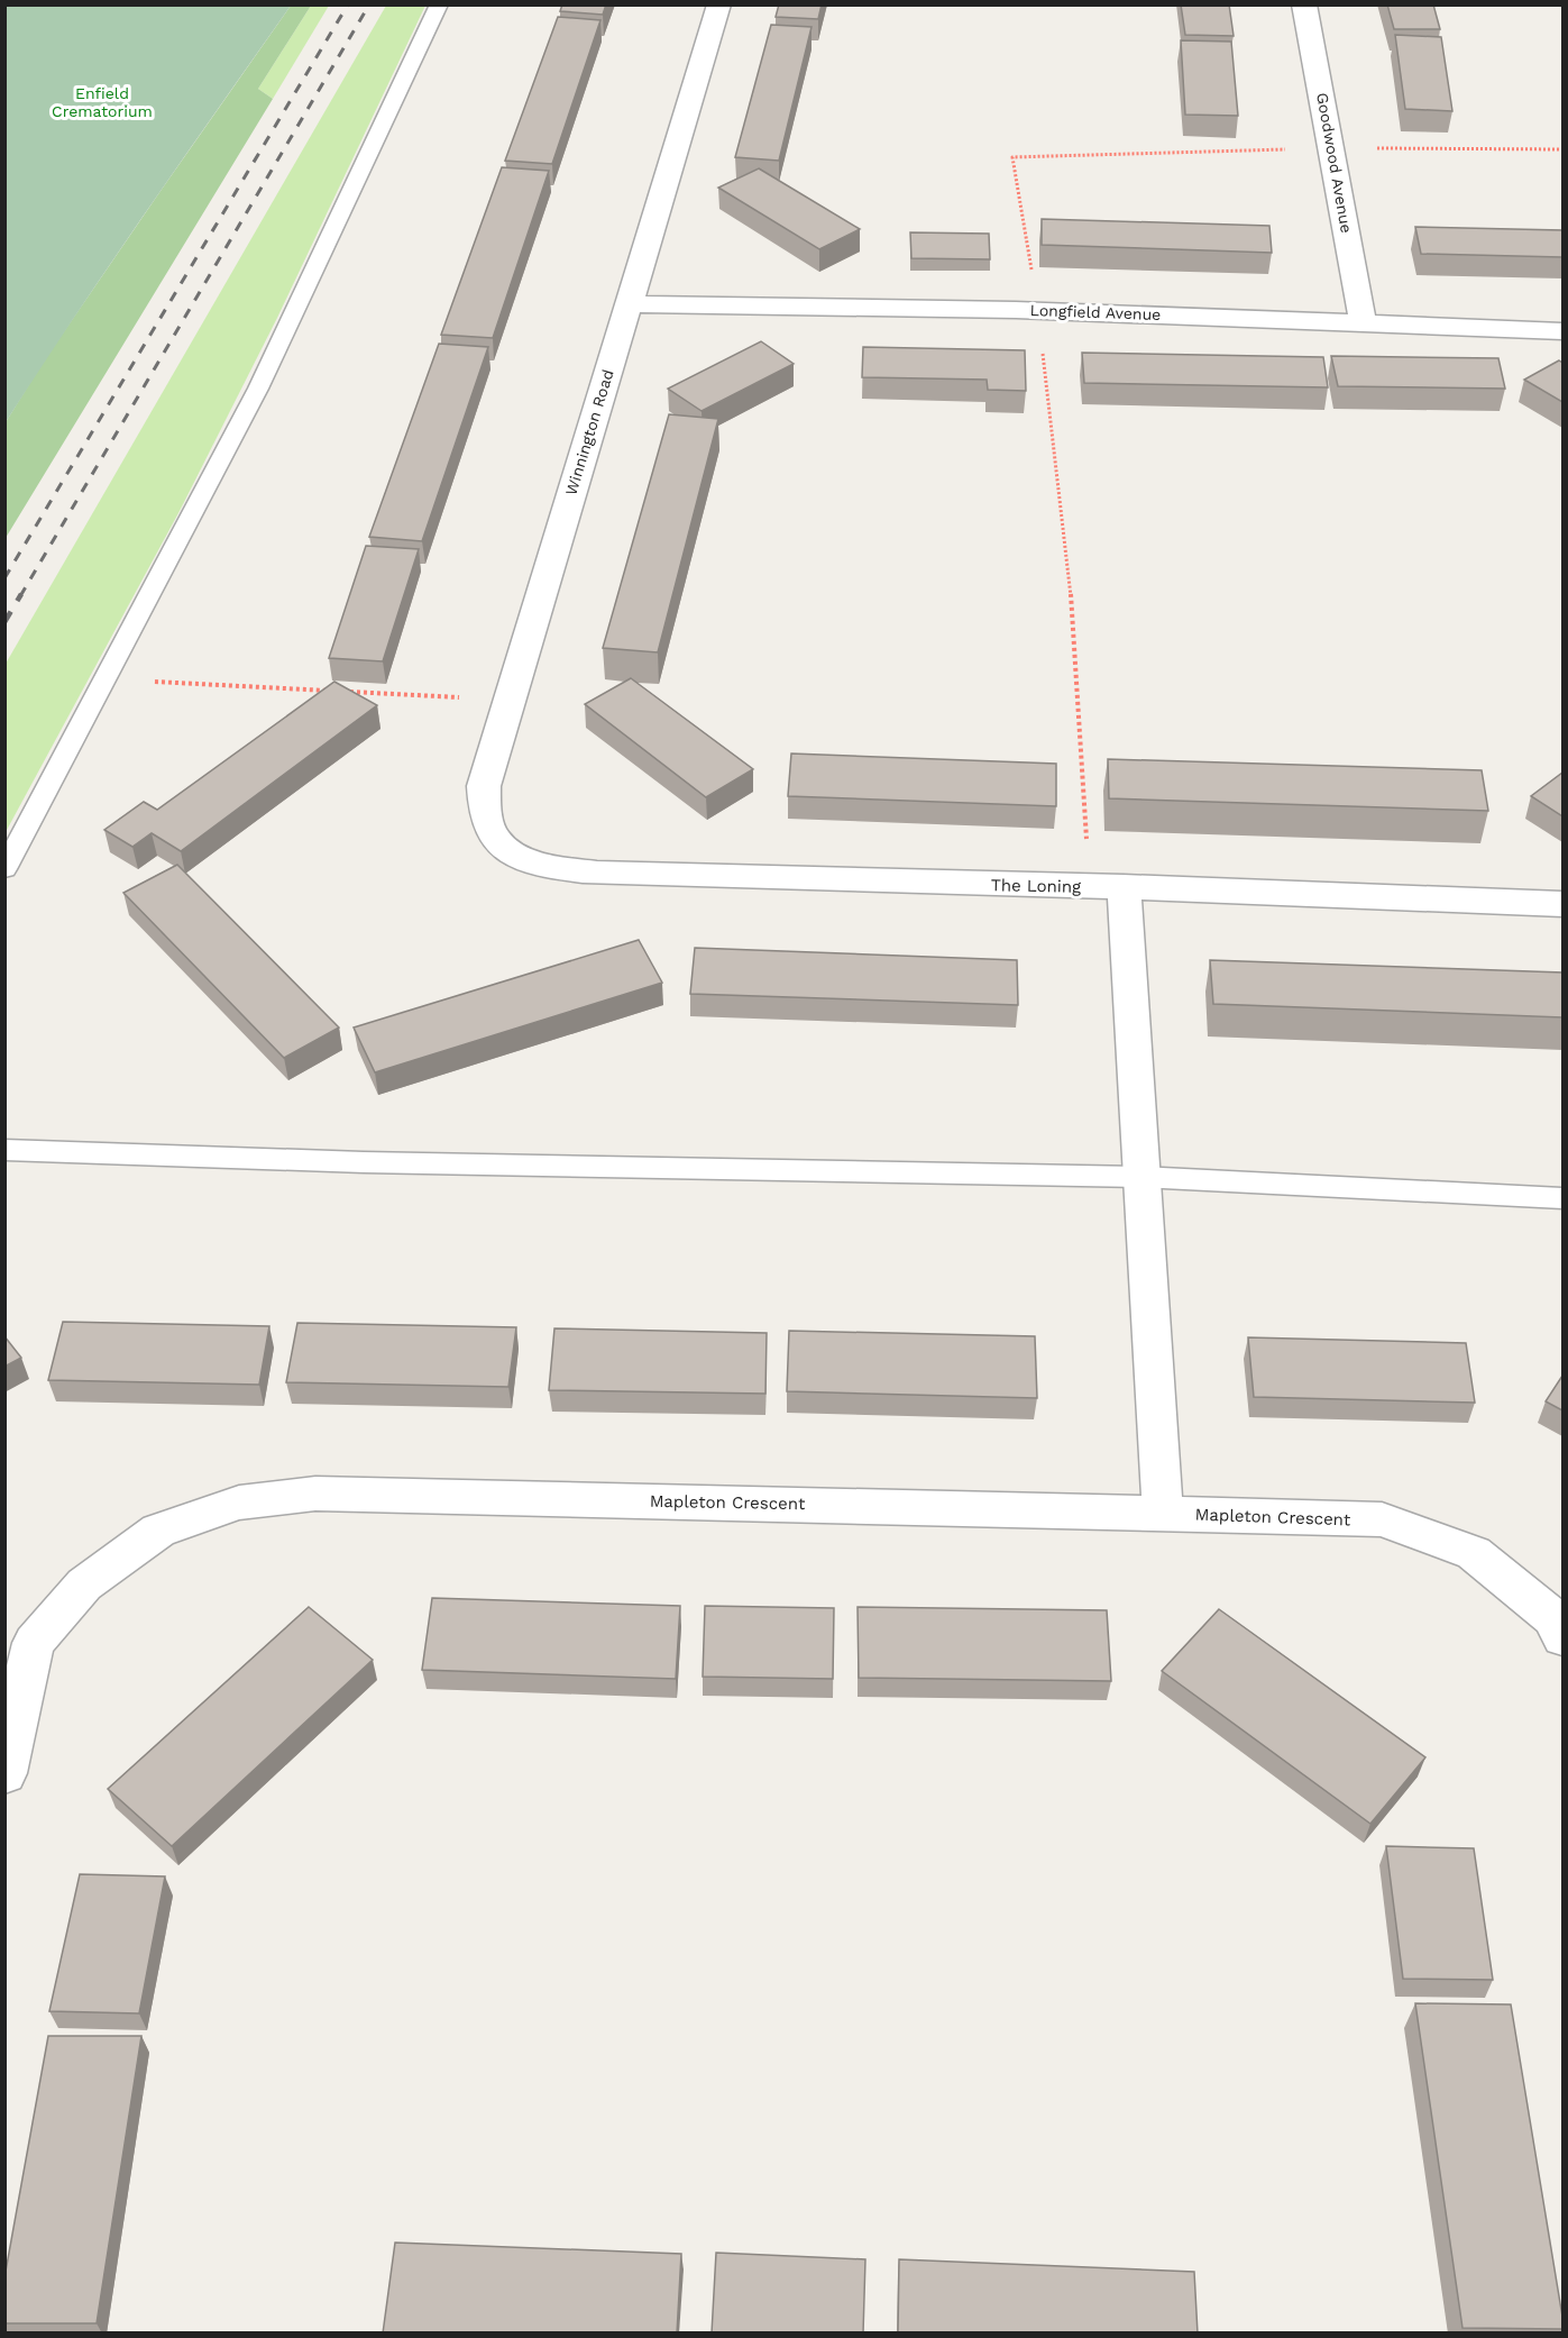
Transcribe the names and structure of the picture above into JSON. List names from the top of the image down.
{
  "streets": {
    "street": [
      "Goodwood Avenue",
      "Longfield Avenue",
      "Winnington Road",
      "The Loning",
      "Mapleton Crescent"
    ]
  },
  "crossings": [
    ["Goodwood Avenue", "Longfield Avenue"],
    ["Longfield Avenue", "Winnington Road"],
    ["Winnington Road", "The Loning"]
  ],
  "parks": ["Enfield Crematorium"]
}
